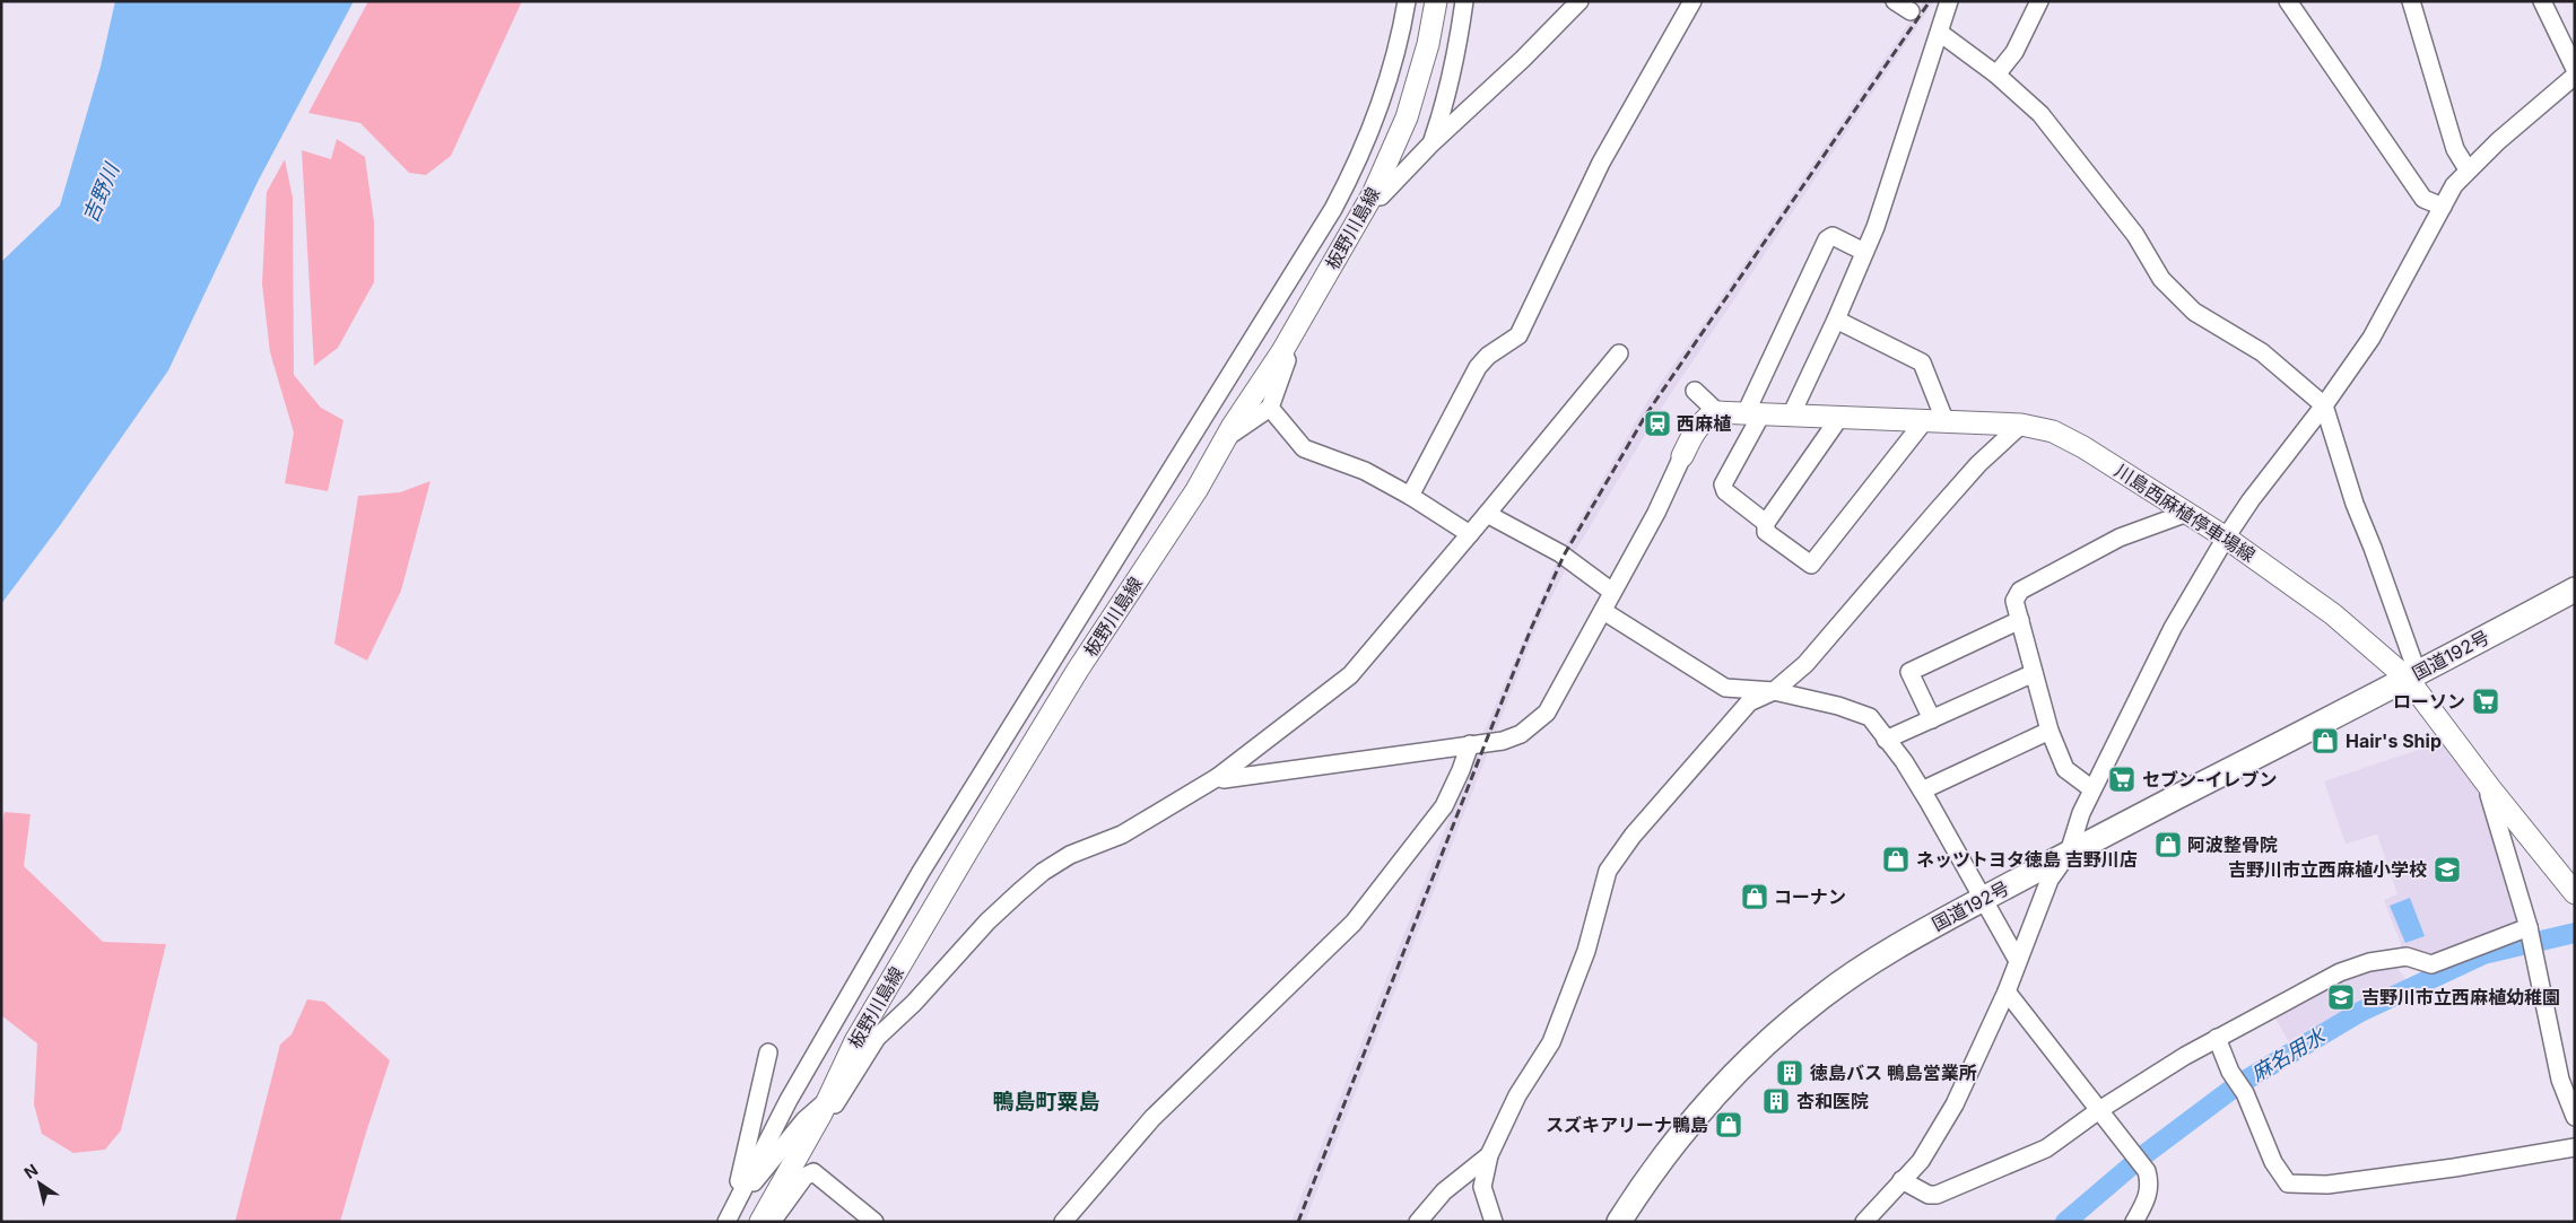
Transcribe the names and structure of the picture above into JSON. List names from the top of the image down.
{
  "streets": {
    "highway": ["国道192号"],
    "main road": ["板野川島線", "川島西麻植停車場線"]
  },
  "crossings": [
    ["川島西麻植停車場線", "国道192号"]
  ],
  "districts": ["鴨島町粟島"],
  "water": ["吉野川", "麻名用水"],
  "places": {
    "station": ["西麻植"],
    "supermarket": ["ローソン", "セブン-イレブン"],
    "shop": [
      "Hair's Ship",
      "阿波整骨院",
      "ネッツトヨタ徳島 吉野川店",
      "コーナン",
      "スズキアリーナ鴨島"
    ],
    "school or university": ["吉野川市立西麻植小学校", "吉野川市立西麻植幼稚園"],
    "building": ["徳島バス 鴨島営業所", "杏和医院"]
  },
  "north": "top left"
}
